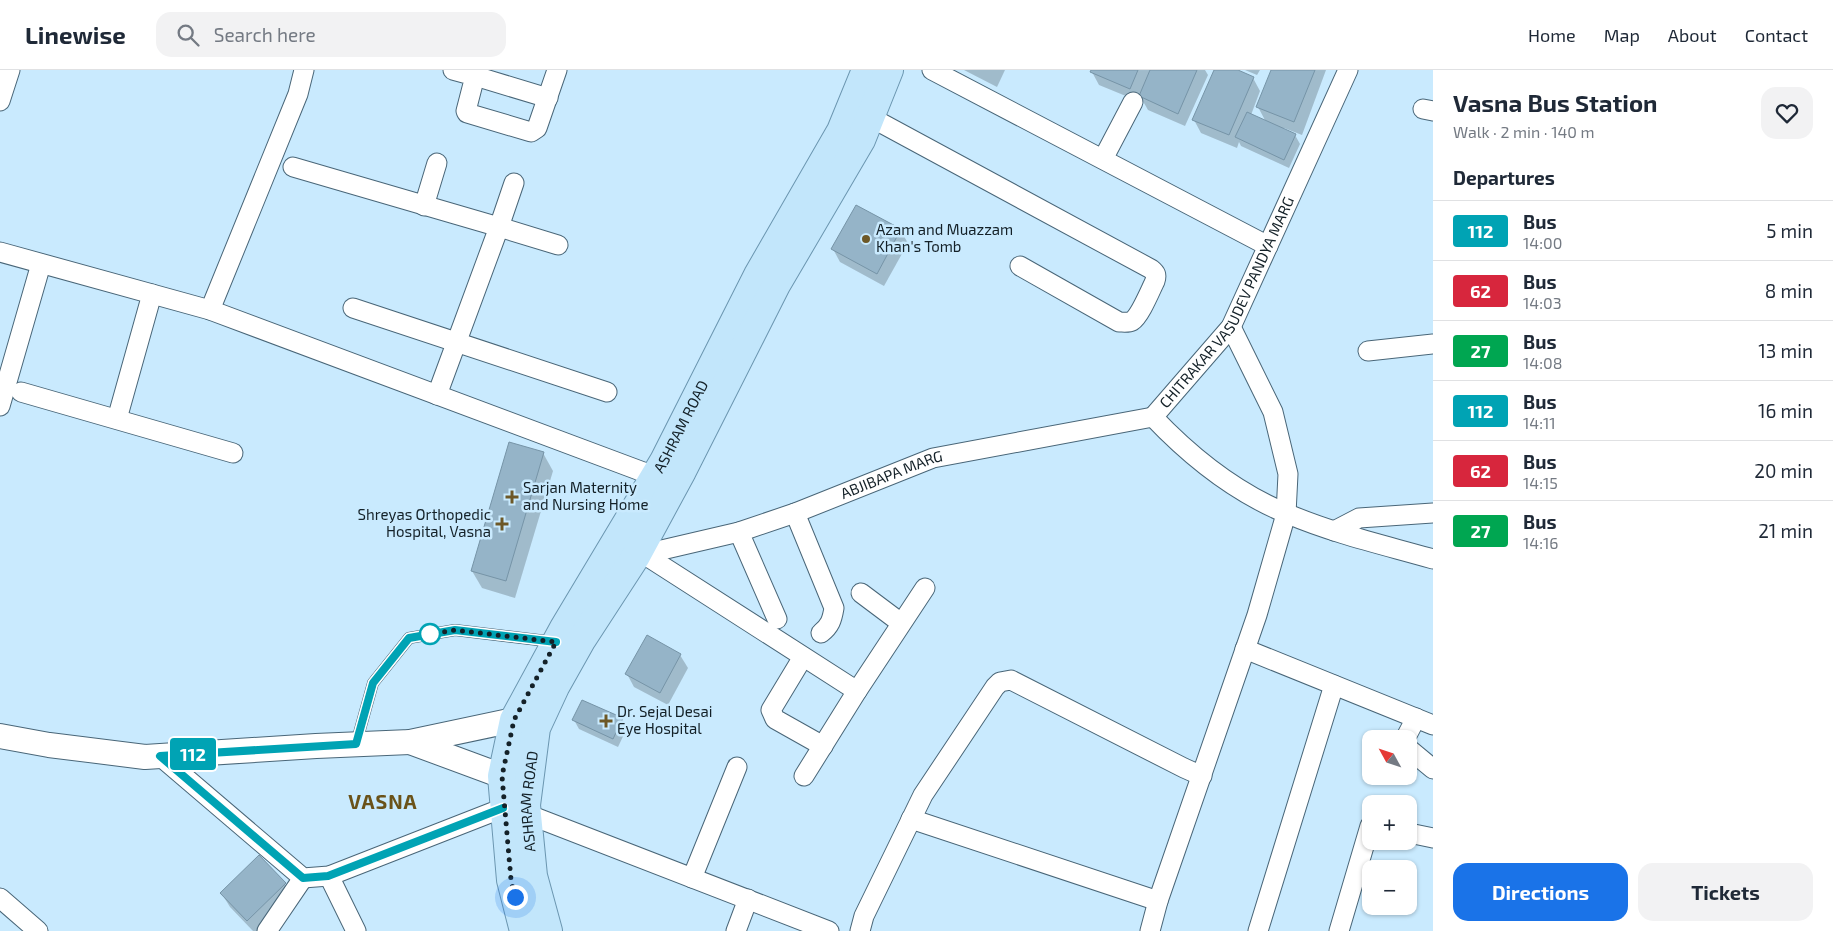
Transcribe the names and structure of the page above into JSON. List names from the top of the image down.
{
  "streets": {
    "main road": ["ASHRAM ROAD"],
    "street": ["CHITRAKAR VASUDEV PANDYA MARG", "ABJIBAPA MARG"]
  },
  "crossings": [
    ["CHITRAKAR VASUDEV PANDYA MARG", "ABJIBAPA MARG"],
    ["ASHRAM ROAD", "ABJIBAPA MARG"]
  ],
  "districts": ["VASNA"],
  "places": {
    "other": ["Azam and Muazzam Khan's Tomb"],
    "health": ["Sarjan Maternity and Nursing Home", "Shreyas Orthopedic Hospital, Vasna", "Dr. Sejal Desai Eye Hospital"]
  },
  "lines": ["bus line 112"],
  "north": "top left",
  "page": {
    "header": "Linewise",
    "search": "Search here",
    "nav": [
      "Home",
      "Map",
      "About",
      "Contact"
    ],
    "on_map": "112",
    "heading": [
      ["Vasna Bus Station", "Walk · 2 min · 140 m"],
      "Departures"
    ],
    "list": [
      {
        "mark": "112",
        "name": "Bus",
        "note": "14:00",
        "value": "5 min"
      },
      {
        "mark": "62",
        "name": "Bus",
        "note": "14:03",
        "value": "8 min"
      },
      {
        "mark": "27",
        "name": "Bus",
        "note": "14:08",
        "value": "13 min"
      },
      {
        "mark": "112",
        "name": "Bus",
        "note": "14:11",
        "value": "16 min"
      },
      {
        "mark": "62",
        "name": "Bus",
        "note": "14:15",
        "value": "20 min"
      },
      {
        "mark": "27",
        "name": "Bus",
        "note": "14:16",
        "value": "21 min"
      }
    ],
    "map_buttons": ["+", "−"],
    "buttons": ["Directions", "Tickets"]
  }
}
